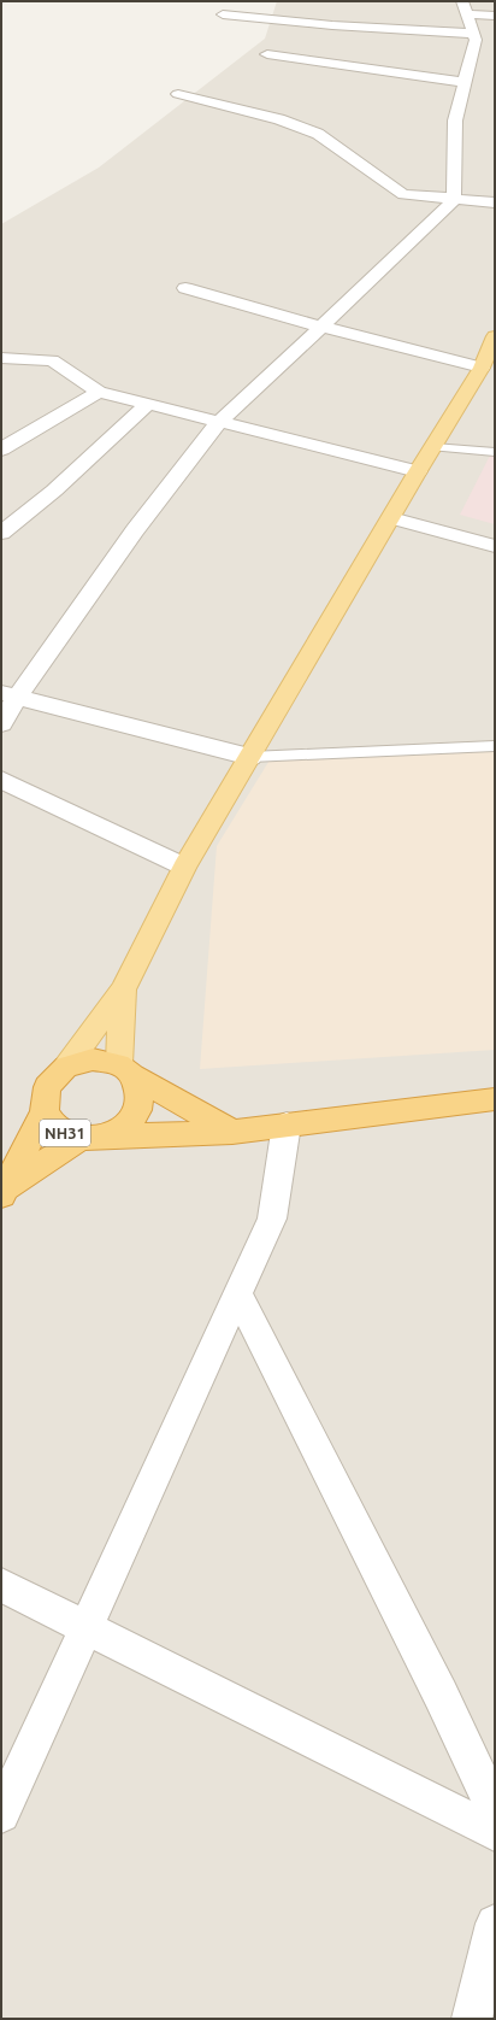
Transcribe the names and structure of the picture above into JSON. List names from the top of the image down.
{
  "streets": {
    "highway": ["NH31"]
  }
}
